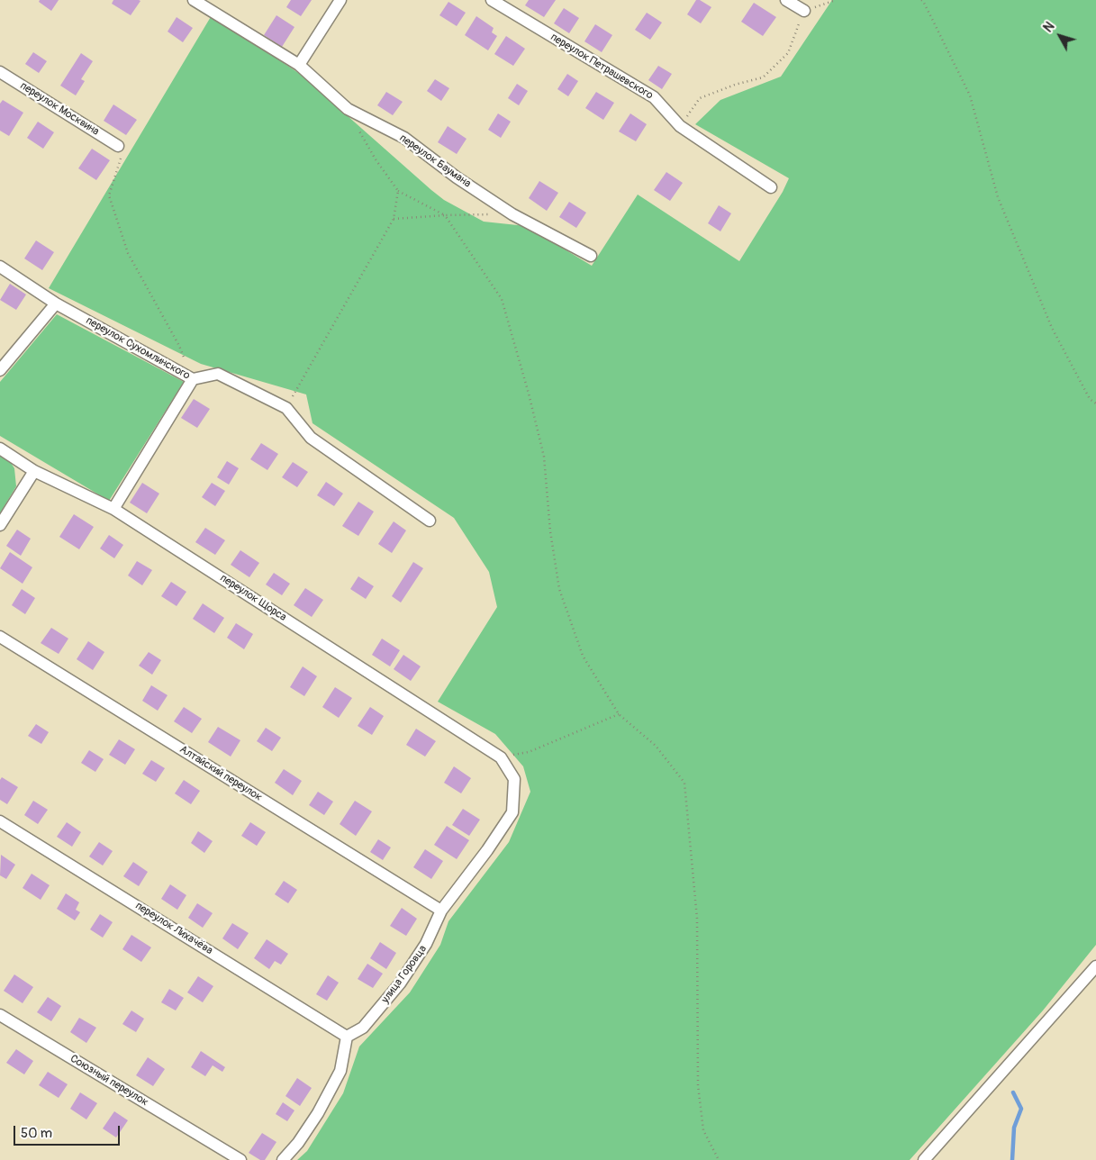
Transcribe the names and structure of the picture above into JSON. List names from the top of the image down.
{
  "streets": {
    "street": [
      "переулок Петрашевского",
      "переулок Москвина",
      "переулок Баумана",
      "переулок Сухомлинского",
      "переулок Щорса",
      "Алтайский переулок",
      "переулок Лихачёва",
      "улица Горовца",
      "Союзный переулок"
    ]
  },
  "crossings": [
    ["переулок Щорса", "улица Горовца"],
    ["Алтайский переулок", "улица Горовца"],
    ["переулок Лихачёва", "улица Горовца"]
  ],
  "scale_bar": "50 m",
  "north": "top left"
}
